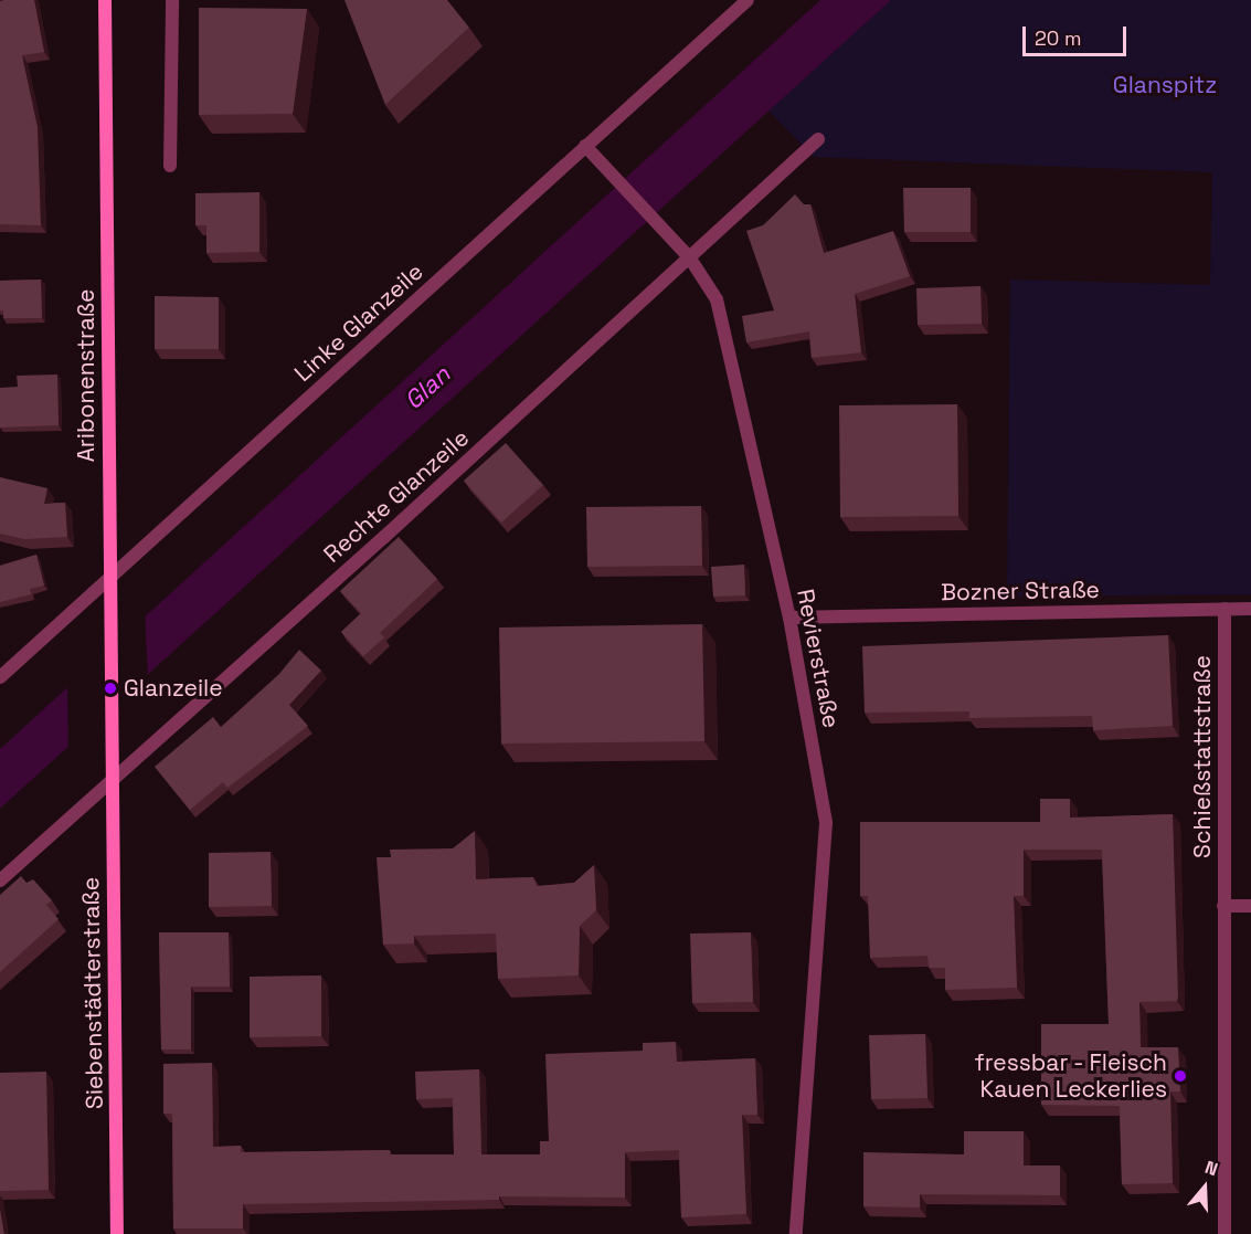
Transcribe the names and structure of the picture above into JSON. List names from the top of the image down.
{
  "streets": {
    "street": [
      "Linke Glanzeile",
      "Aribonenstraße",
      "Rechte Glanzeile",
      "Bozner Straße",
      "Revierstraße",
      "Schießstattstraße",
      "Siebenstädterstraße"
    ]
  },
  "crossings": [
    ["Linke Glanzeile", "Aribonenstraße"],
    ["Linke Glanzeile", "Revierstraße"],
    ["Aribonenstraße", "Siebenstädterstraße"],
    ["Rechte Glanzeile", "Revierstraße"],
    ["Rechte Glanzeile", "Siebenstädterstraße"],
    ["Bozner Straße", "Revierstraße"],
    ["Bozner Straße", "Schießstattstraße"]
  ],
  "water": ["Glan"],
  "parks": ["Glanspitz"],
  "places": ["Glanzeile", "fressbar - Fleisch Kauen Leckerlies"],
  "scale_bar": "20 m",
  "north": "top"
}
